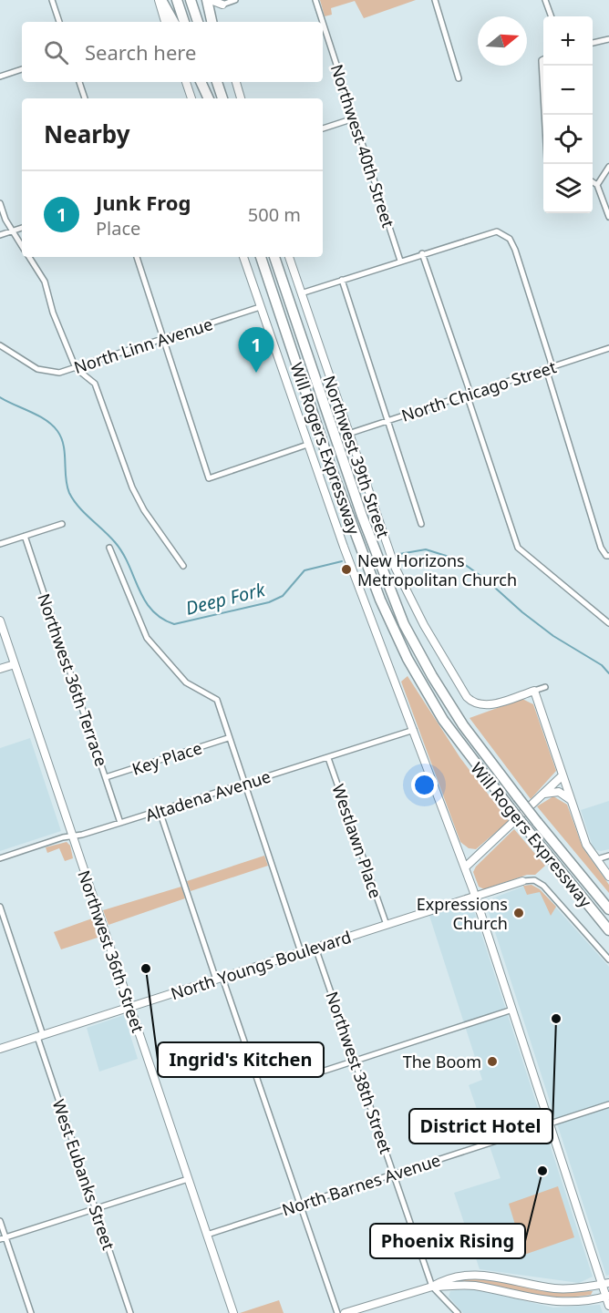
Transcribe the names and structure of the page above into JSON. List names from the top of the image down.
{
  "streets": {
    "highway": ["Will Rogers Expressway"],
    "main road": ["Northwest 39th Street", "Northwest 36th Street", "North Youngs Boulevard"],
    "street": [
      "Northwest 40th Street",
      "North Linn Avenue",
      "North Chicago Street",
      "Northwest 36th Terrace",
      "Key Place",
      "Altadena Avenue",
      "Westlawn Place",
      "Northwest 38th Street",
      "West Eubanks Street",
      "North Barnes Avenue"
    ]
  },
  "crossings": [
    ["North Chicago Street", "Northwest 39th Street"],
    ["Northwest 36th Terrace", "Key Place"],
    ["Northwest 36th Terrace", "Altadena Avenue"],
    ["Altadena Avenue", "Westlawn Place"],
    ["Altadena Avenue", "Northwest 36th Street"],
    ["Westlawn Place", "North Youngs Boulevard"],
    ["Northwest 36th Street", "North Youngs Boulevard"],
    ["Northwest 36th Street", "North Barnes Avenue"],
    ["North Youngs Boulevard", "Northwest 38th Street"],
    ["North Youngs Boulevard", "West Eubanks Street"],
    ["Northwest 38th Street", "North Barnes Avenue"]
  ],
  "water": ["Deep Fork"],
  "places": [
    "New Horizons Metropolitan Church",
    "Expressions Church",
    "Ingrid's Kitchen",
    "District Hotel",
    "The Boom",
    "Phoenix Rising"
  ],
  "north": "right",
  "page": {
    "map_buttons": ["+", "−"],
    "search": "Search here",
    "heading": "Nearby",
    "list": [
      {
        "mark": "1",
        "name": "Junk Frog",
        "note": "Place",
        "value": "500 m"
      }
    ],
    "pins": "1"
  }
}
